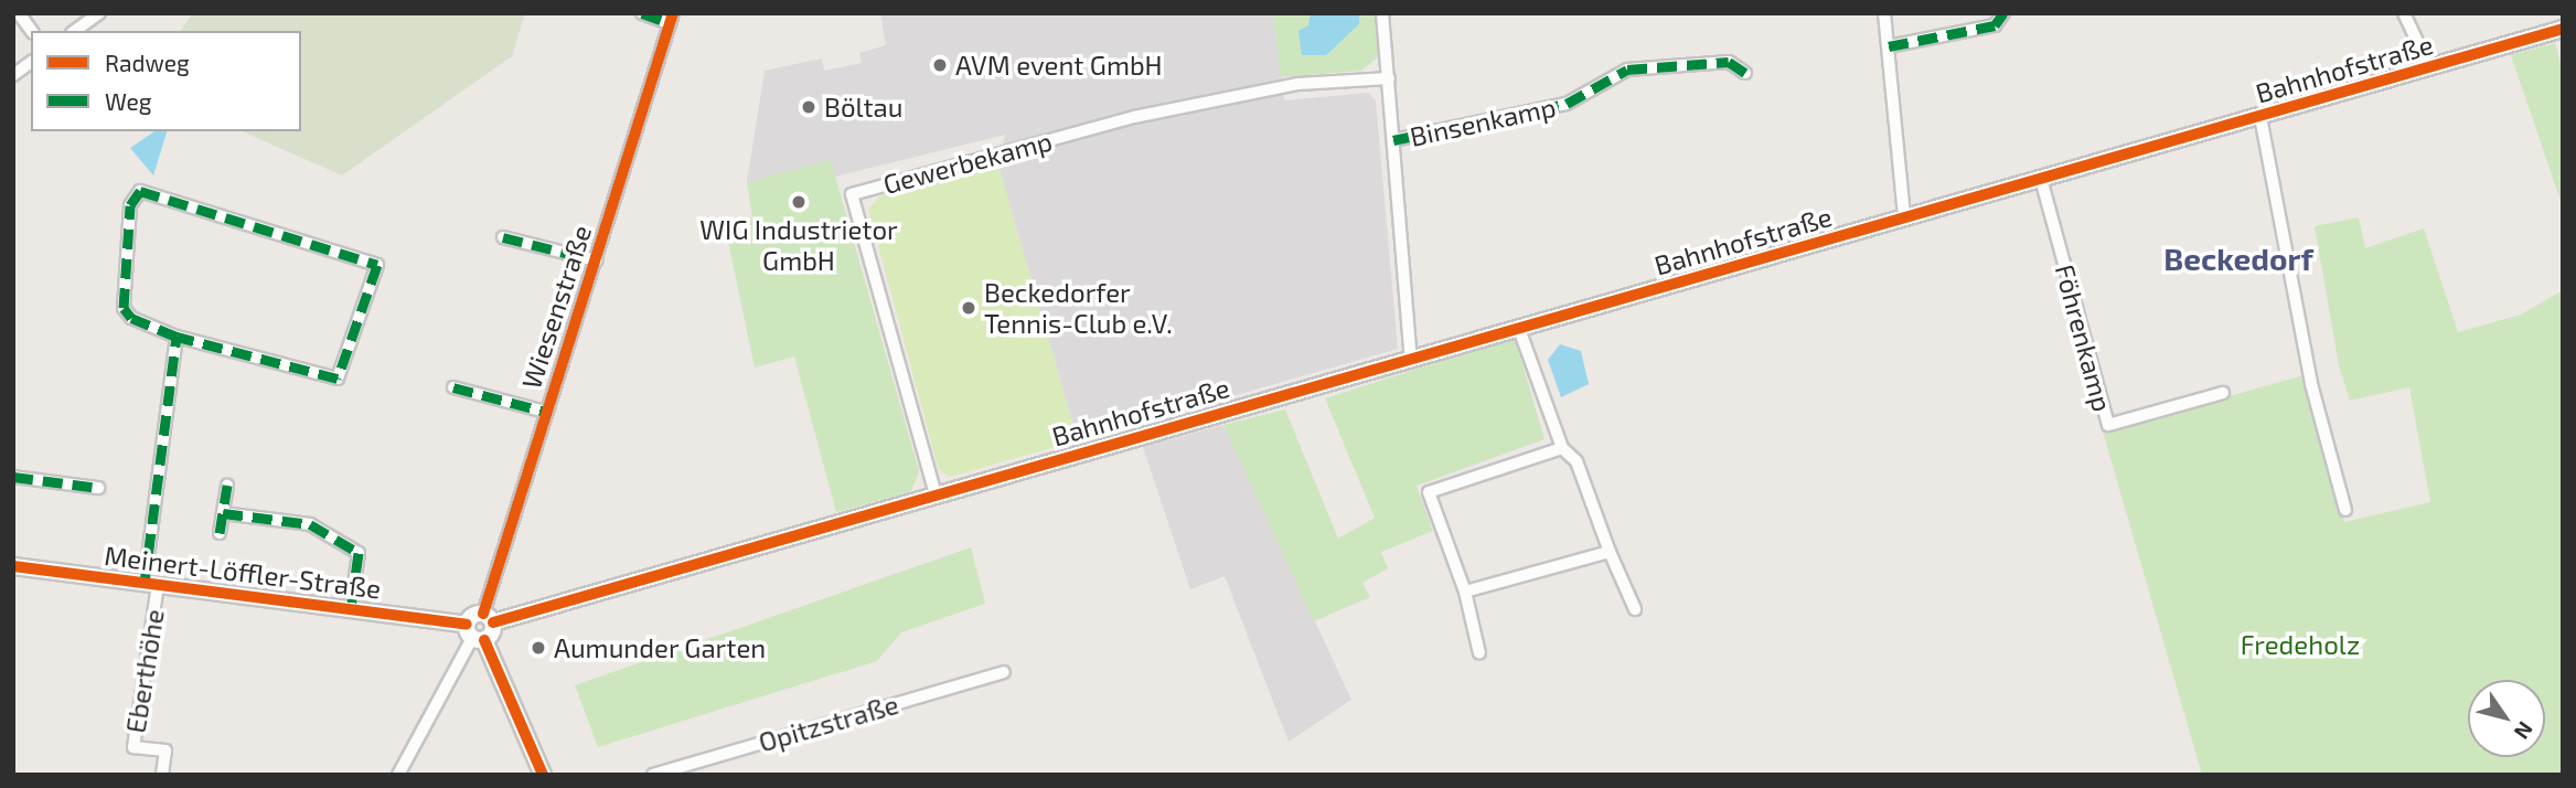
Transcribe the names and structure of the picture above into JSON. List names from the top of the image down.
{
  "streets": {
    "street": [
      "Bahnhofstraße",
      "Binsenkamp",
      "Gewerbekamp",
      "Wiesenstraße",
      "Föhrenkamp",
      "Meinert-Löffler-Straße",
      "Eberthöhe",
      "Opitzstraße"
    ]
  },
  "crossings": [
    ["Bahnhofstraße", "Gewerbekamp"],
    ["Bahnhofstraße", "Wiesenstraße"],
    ["Bahnhofstraße", "Föhrenkamp"],
    ["Meinert-Löffler-Straße", "Eberthöhe"]
  ],
  "districts": ["Beckedorf"],
  "parks": ["Fredeholz"],
  "places": [
    "AVM event GmbH",
    "Böltau",
    "WIG Industrietor GmbH",
    "Beckedorfer Tennis-Club e.V.",
    "Aumunder Garten"
  ],
  "legend": ["Radweg", "Weg"],
  "north": "bottom right"
}
